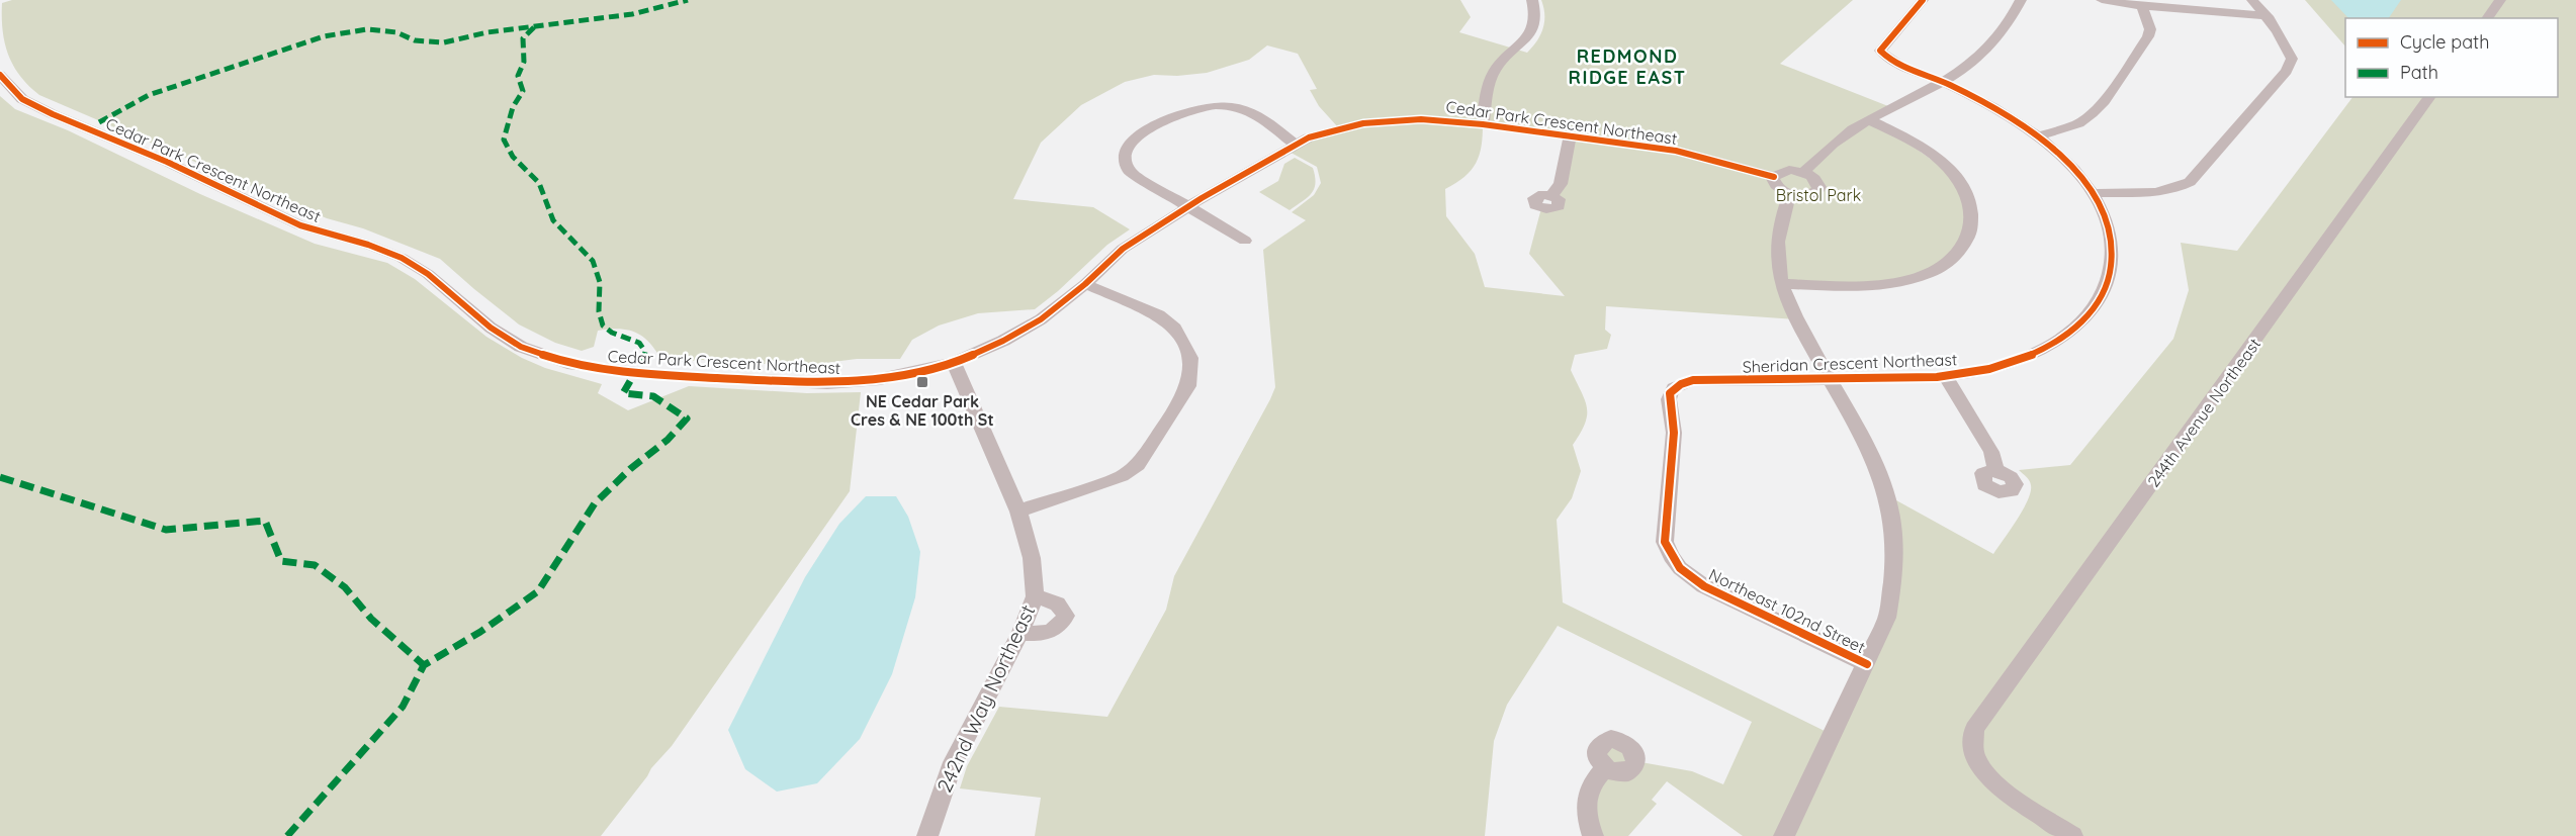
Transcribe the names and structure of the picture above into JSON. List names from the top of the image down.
{
  "streets": {
    "street": [
      "Cedar Park Crescent Northeast",
      "Sheridan Crescent Northeast",
      "244th Avenue Northeast",
      "Northeast 102nd Street",
      "242nd Way Northeast"
    ]
  },
  "crossings": [
    ["Sheridan Crescent Northeast", "Northeast 102nd Street"]
  ],
  "districts": ["REDMOND RIDGE EAST"],
  "parks": ["Bristol Park"],
  "places": {
    "transit": ["NE Cedar Park Cres & NE 100th St"]
  },
  "legend": ["Cycle path", "Path"]
}
